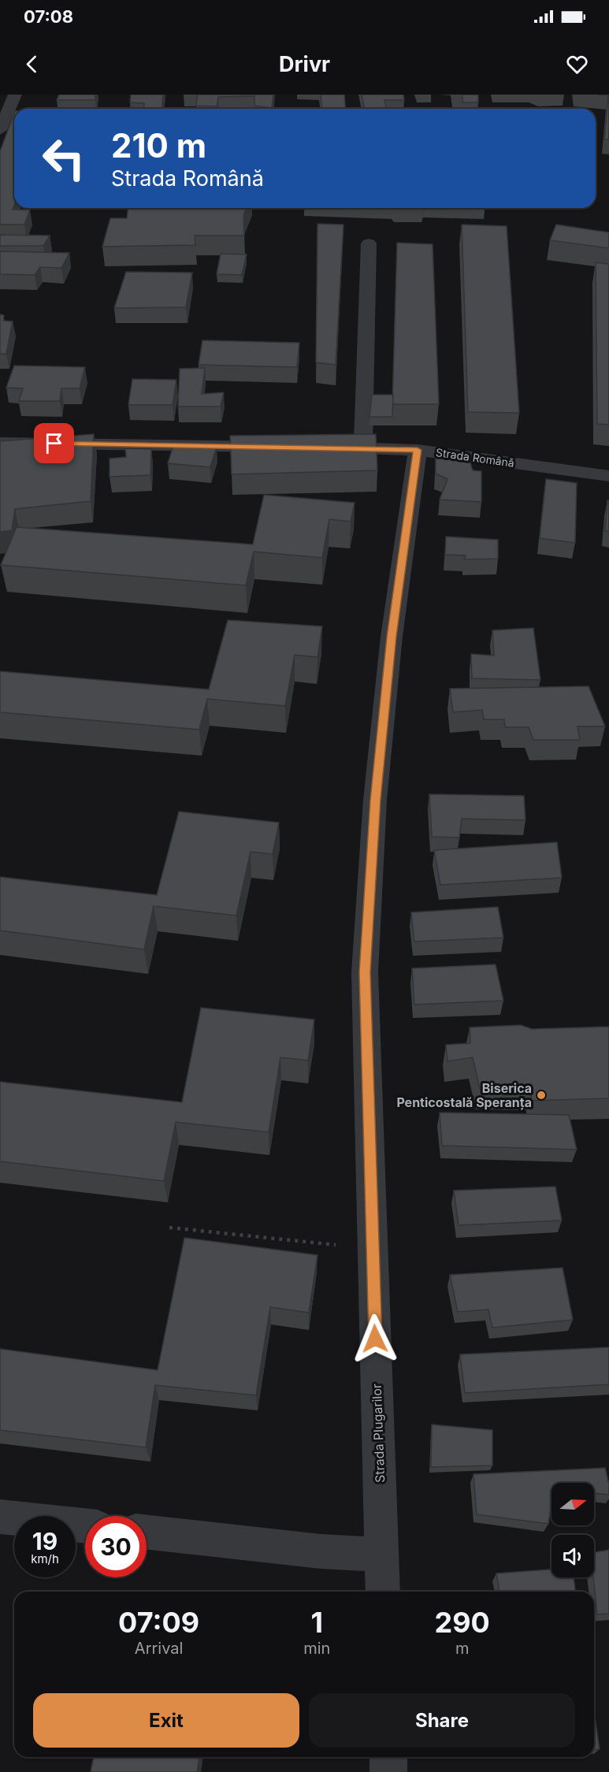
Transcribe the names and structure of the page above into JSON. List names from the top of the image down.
{
  "streets": {
    "street": ["Strada Română", "Strada Plugarilor"]
  },
  "crossings": [
    ["Strada Română", "Strada Plugarilor"]
  ],
  "places": ["Biserica Penticostală Speranța"],
  "north": "right",
  "page": {
    "status": "07:08",
    "header": "Drivr",
    "turn": ["210 m", "Strada Română"],
    "speed": "19 km/h",
    "limit": "30",
    "eta": [
      "07:09",
      "Arrival",
      "1",
      "min",
      "290",
      "m"
    ],
    "buttons": ["Exit", "Share"]
  }
}
